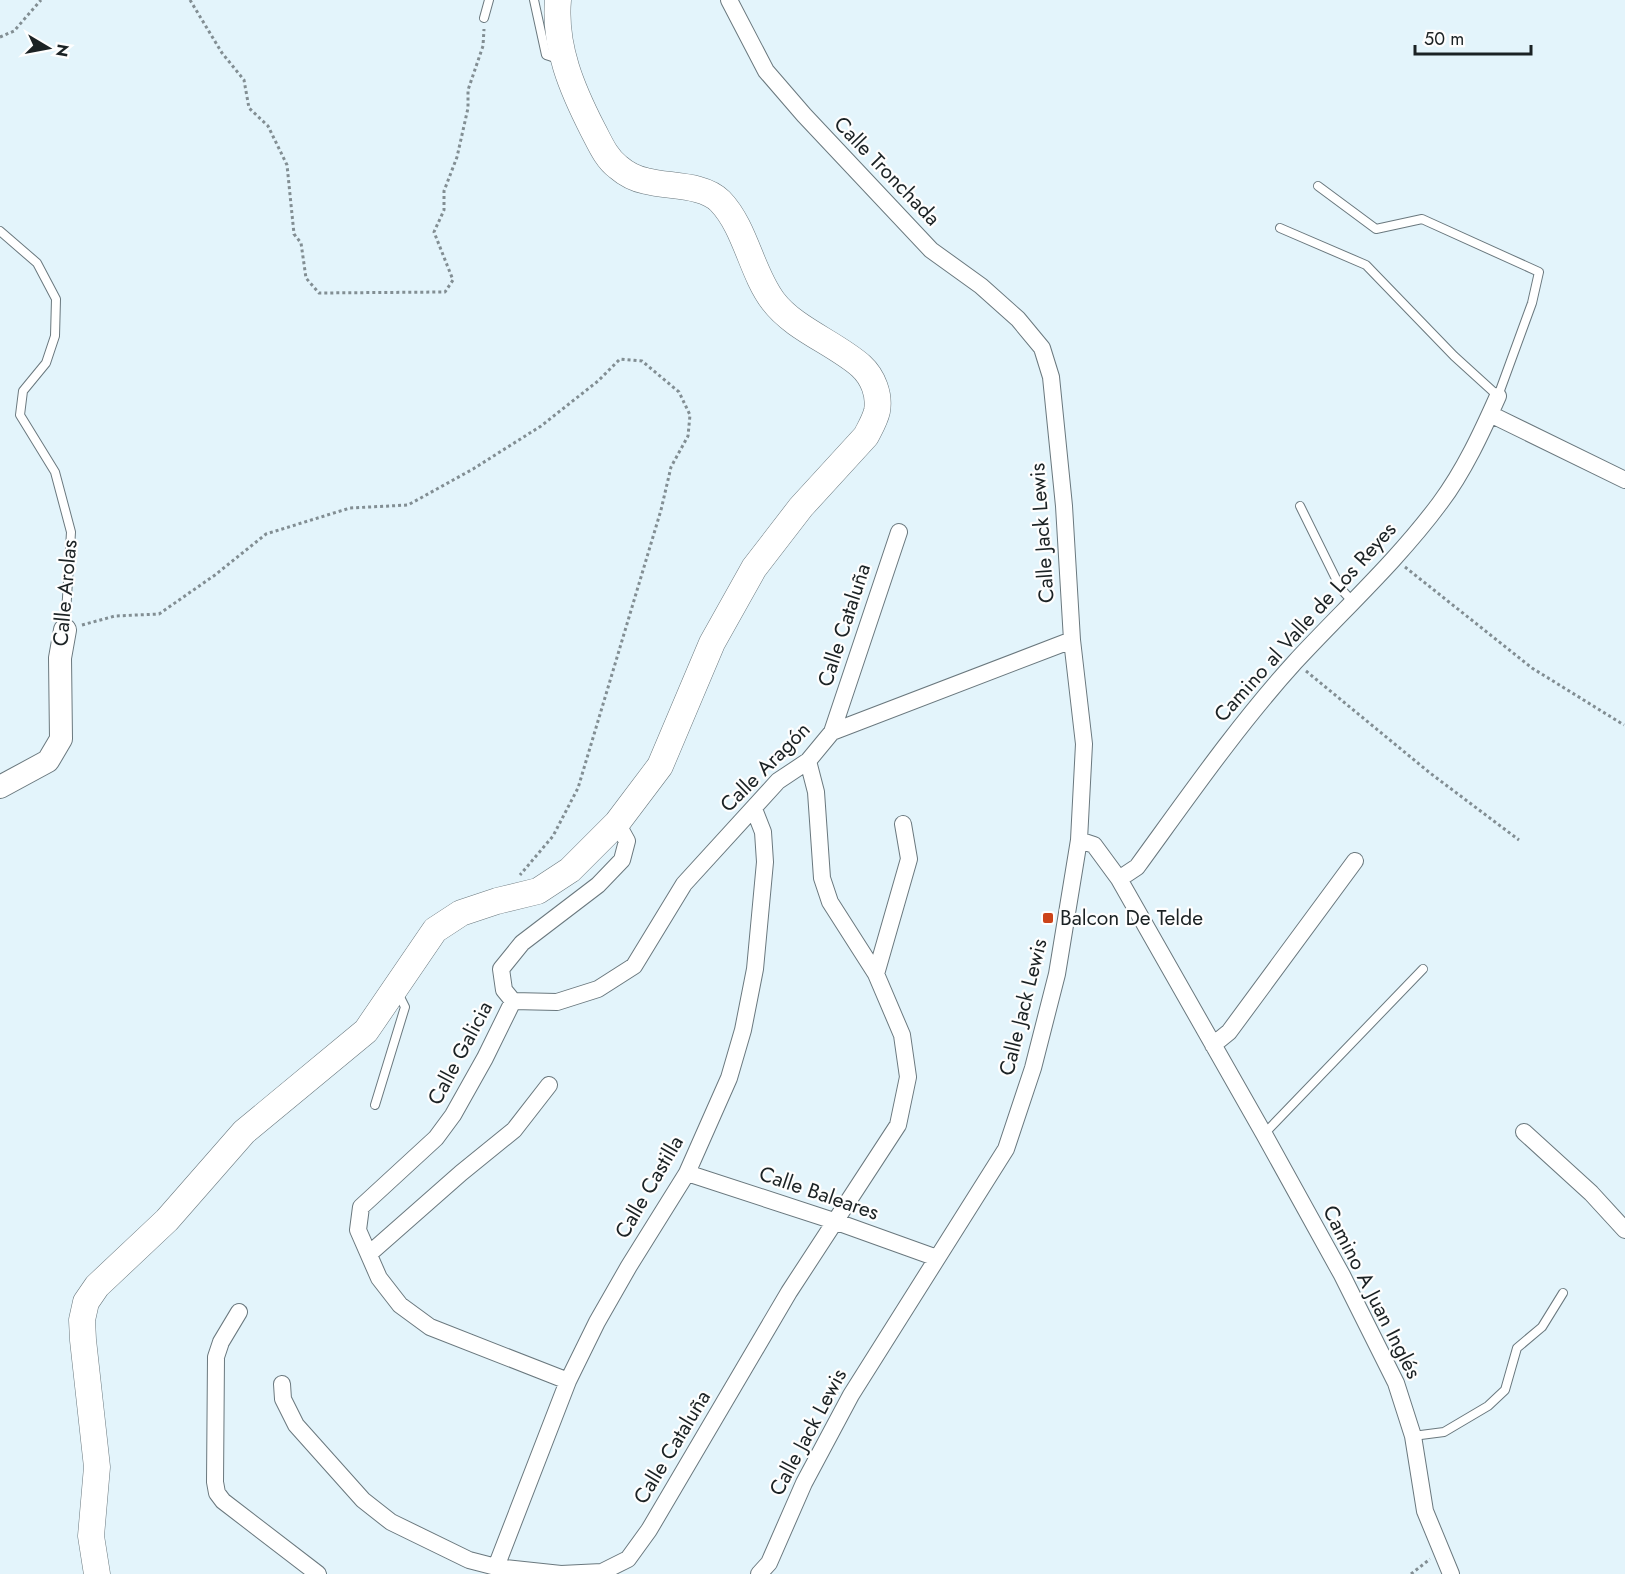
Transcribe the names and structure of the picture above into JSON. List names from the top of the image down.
{
  "streets": {
    "street": [
      "Calle Tronchada",
      "Calle Jack Lewis",
      "Calle Arolas",
      "Camino al Valle de Los Reyes",
      "Calle Cataluña",
      "Calle Aragón",
      "Calle Galicia",
      "Calle Castilla",
      "Calle Baleares",
      "Camino A Juan Inglés"
    ]
  },
  "crossings": [
    ["Calle Tronchada", "Calle Jack Lewis"],
    ["Calle Jack Lewis", "Calle Aragón"],
    ["Calle Jack Lewis", "Calle Baleares"],
    ["Calle Jack Lewis", "Camino A Juan Inglés"],
    ["Camino al Valle de Los Reyes", "Camino A Juan Inglés"],
    ["Calle Cataluña", "Calle Aragón"],
    ["Calle Cataluña", "Calle Castilla"],
    ["Calle Cataluña", "Calle Baleares"],
    ["Calle Aragón", "Calle Galicia"],
    ["Calle Aragón", "Calle Castilla"],
    ["Calle Galicia", "Calle Castilla"],
    ["Calle Castilla", "Calle Baleares"]
  ],
  "places": {
    "transit": ["Balcon De Telde"]
  },
  "scale_bar": "50 m",
  "north": "right"
}
